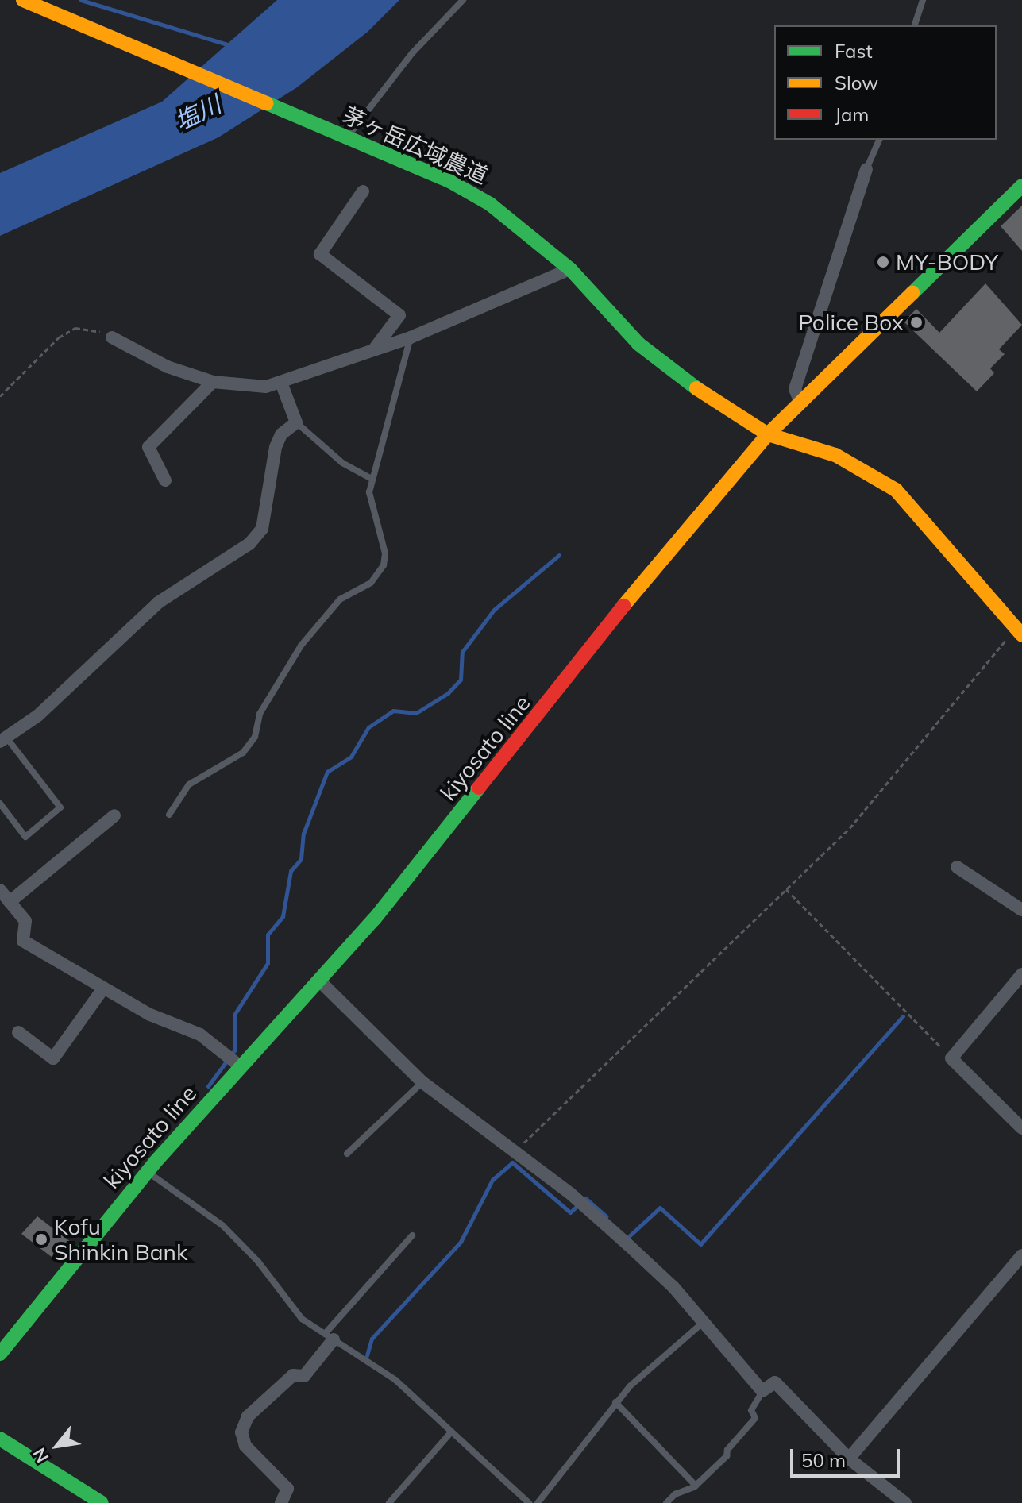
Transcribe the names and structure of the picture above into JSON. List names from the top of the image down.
{
  "streets": {
    "main road": ["茅ヶ岳広域農道", "kiyosato line"]
  },
  "crossings": [
    ["茅ヶ岳広域農道", "kiyosato line"]
  ],
  "water": ["塩川"],
  "places": ["MY-BODY", "Police Box", "Kofu Shinkin Bank"],
  "legend": ["Fast", "Slow", "Jam"],
  "scale_bar": "50 m",
  "north": "bottom left"
}
